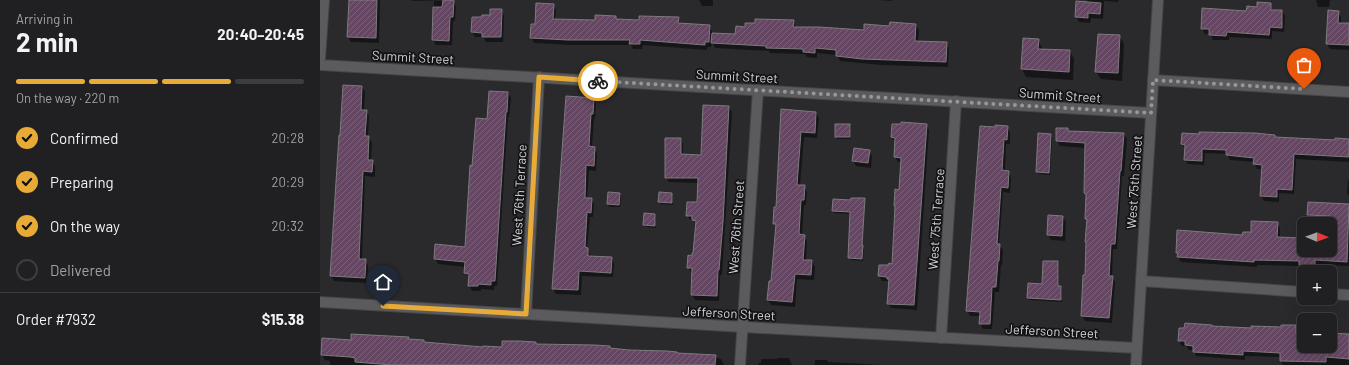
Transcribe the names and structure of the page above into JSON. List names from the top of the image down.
{
  "streets": {
    "street": [
      "Summit Street",
      "West 75th Street",
      "West 76th Terrace",
      "West 75th Terrace",
      "West 76th Street",
      "Jefferson Street"
    ]
  },
  "crossings": [
    ["Summit Street", "West 75th Street"],
    ["Summit Street", "West 76th Terrace"],
    ["Summit Street", "West 75th Terrace"],
    ["Summit Street", "West 76th Street"],
    ["West 75th Street", "Jefferson Street"],
    ["West 76th Terrace", "Jefferson Street"],
    ["West 75th Terrace", "Jefferson Street"],
    ["West 76th Street", "Jefferson Street"]
  ],
  "north": "right",
  "page": {
    "heading": ["2 min", "Arriving in", "20:40–20:45"],
    "panel": ["Order #7932", "$15.38"],
    "bar": "On the way · 220 m",
    "list": [
      ["Confirmed", "20:28"],
      ["Preparing", "20:29"],
      ["On the way", "20:32"],
      "Delivered"
    ],
    "map_buttons": ["+", "−"]
  }
}
